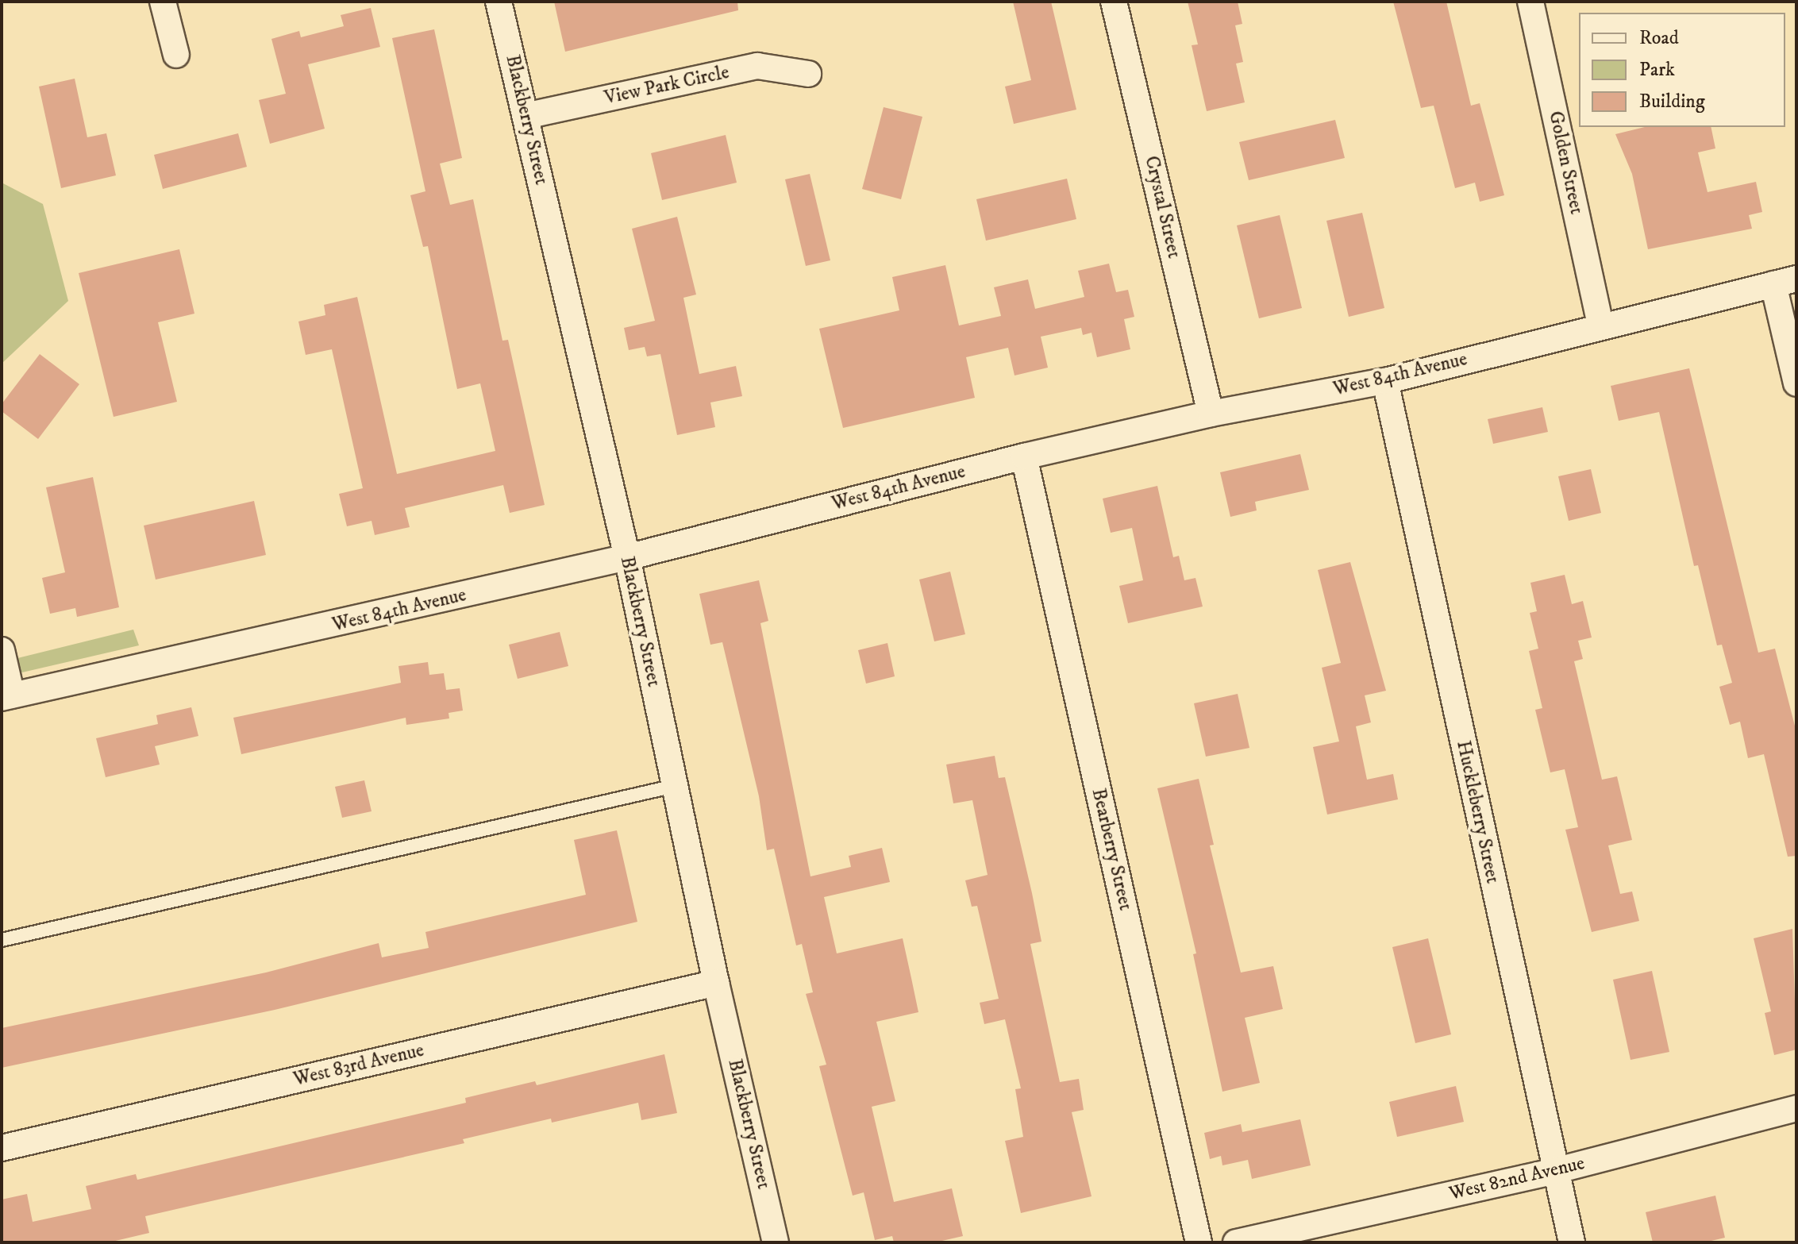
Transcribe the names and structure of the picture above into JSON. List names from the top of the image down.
{
  "streets": {
    "street": [
      "View Park Circle",
      "Blackberry Street",
      "Golden Street",
      "Crystal Street",
      "West 84th Avenue",
      "Huckleberry Street",
      "Bearberry Street",
      "West 83rd Avenue",
      "West 82nd Avenue"
    ]
  },
  "crossings": [
    ["View Park Circle", "Blackberry Street"],
    ["Blackberry Street", "West 84th Avenue"],
    ["Blackberry Street", "West 83rd Avenue"],
    ["Golden Street", "West 84th Avenue"],
    ["Crystal Street", "West 84th Avenue"],
    ["West 84th Avenue", "Huckleberry Street"],
    ["West 84th Avenue", "Bearberry Street"],
    ["Huckleberry Street", "West 82nd Avenue"]
  ],
  "legend": ["Road", "Park", "Building"]
}
